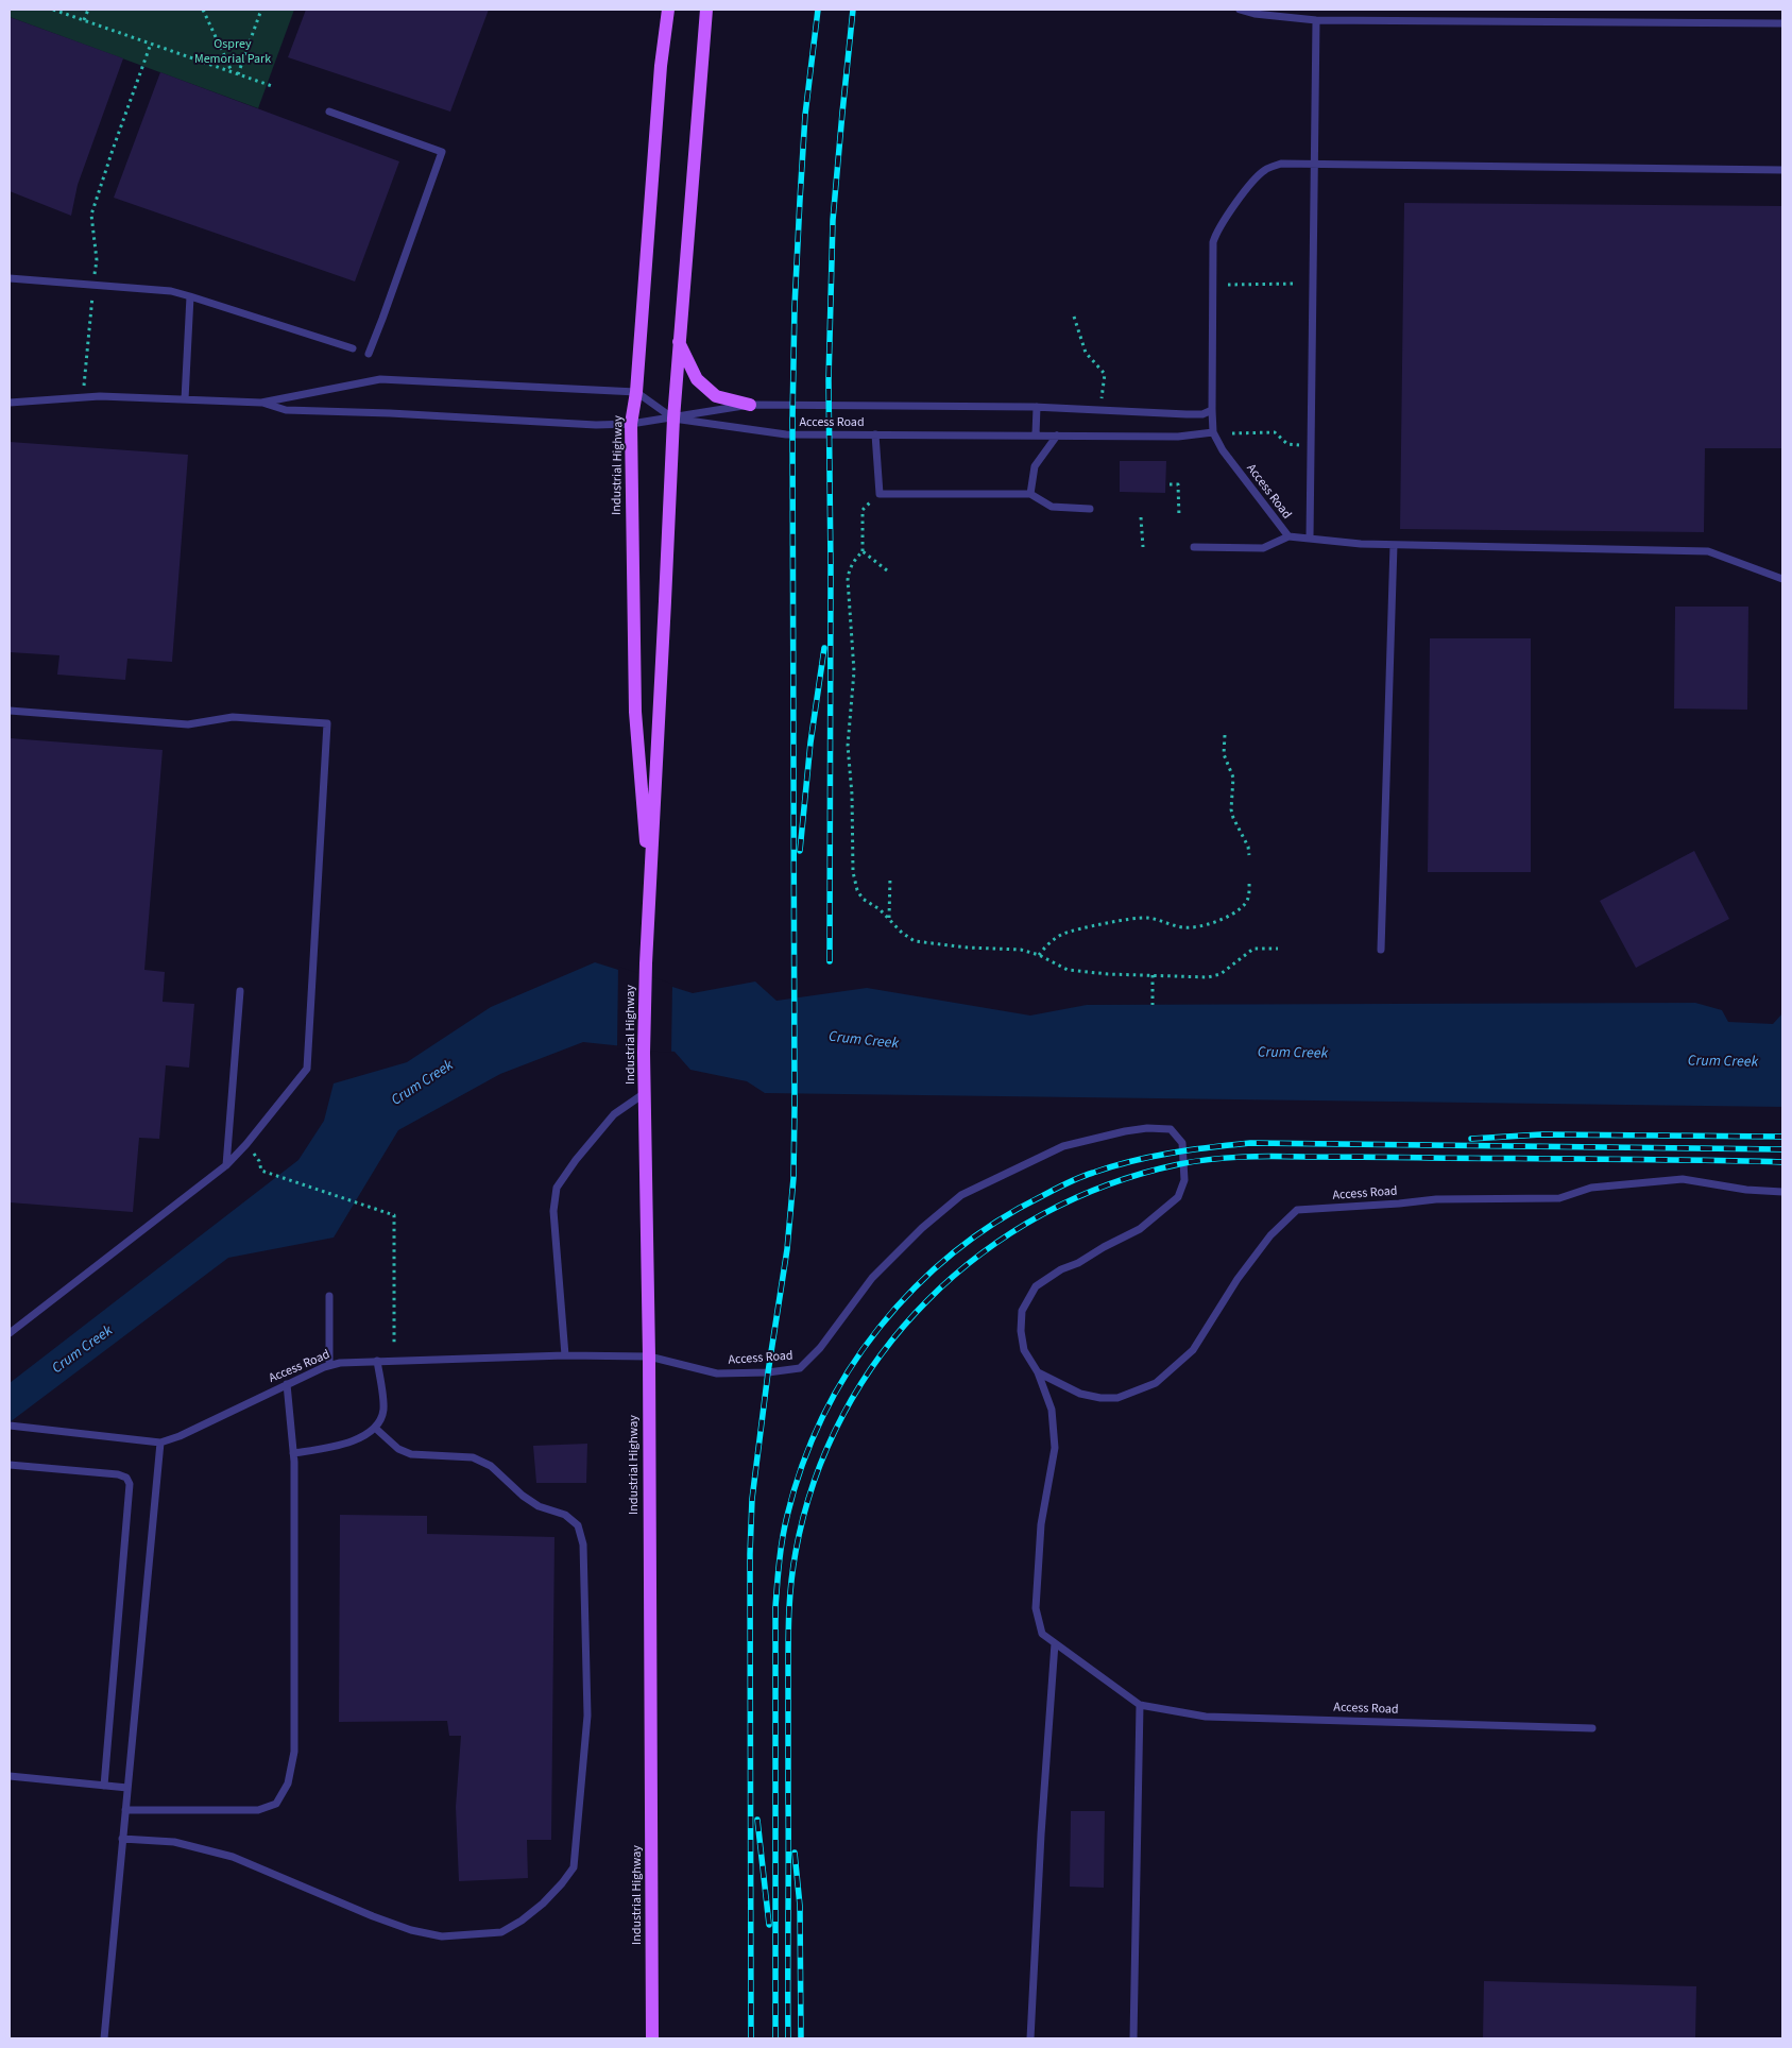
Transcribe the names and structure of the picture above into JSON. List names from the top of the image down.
{
  "streets": {
    "main road": ["Industrial Highway"],
    "lane": ["Access Road"]
  },
  "crossings": [
    ["Access Road", "Industrial Highway"]
  ],
  "water": ["Crum Creek"],
  "parks": ["Osprey Memorial Park"]
}
